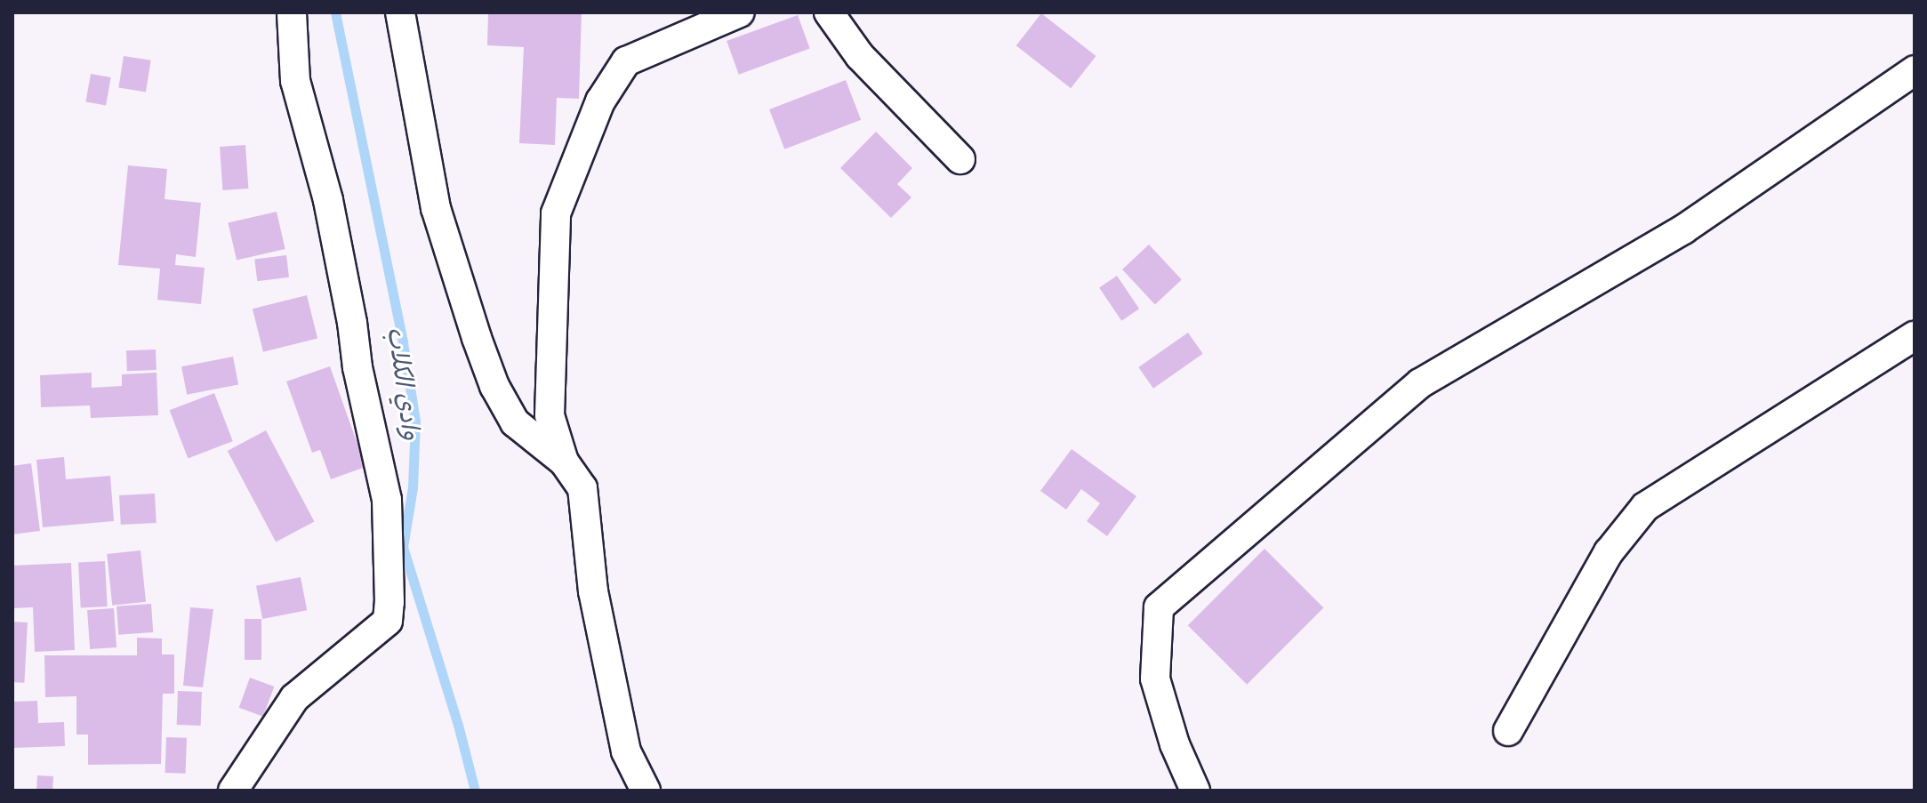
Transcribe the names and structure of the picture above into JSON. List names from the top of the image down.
{
  "water": ["وادي الكلاب"]
}
